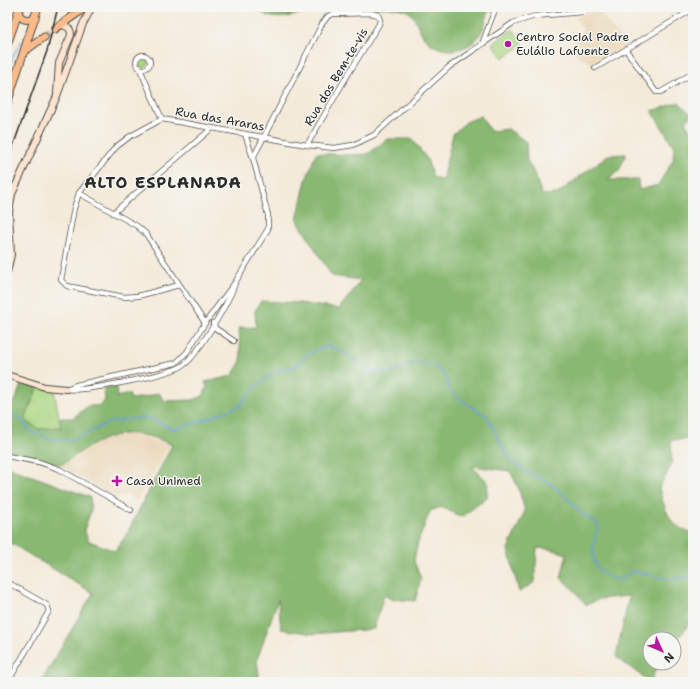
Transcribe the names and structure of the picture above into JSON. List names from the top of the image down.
{
  "streets": {
    "street": ["Rua dos Bem-te-vis", "Rua das Araras"]
  },
  "crossings": [
    ["Rua dos Bem-te-vis", "Rua das Araras"]
  ],
  "districts": ["ALTO ESPLANADA"],
  "places": {
    "other": ["Centro Social Padre Eulálio Lafuente"],
    "health": ["Casa Unimed"]
  },
  "north": "bottom right"
}
